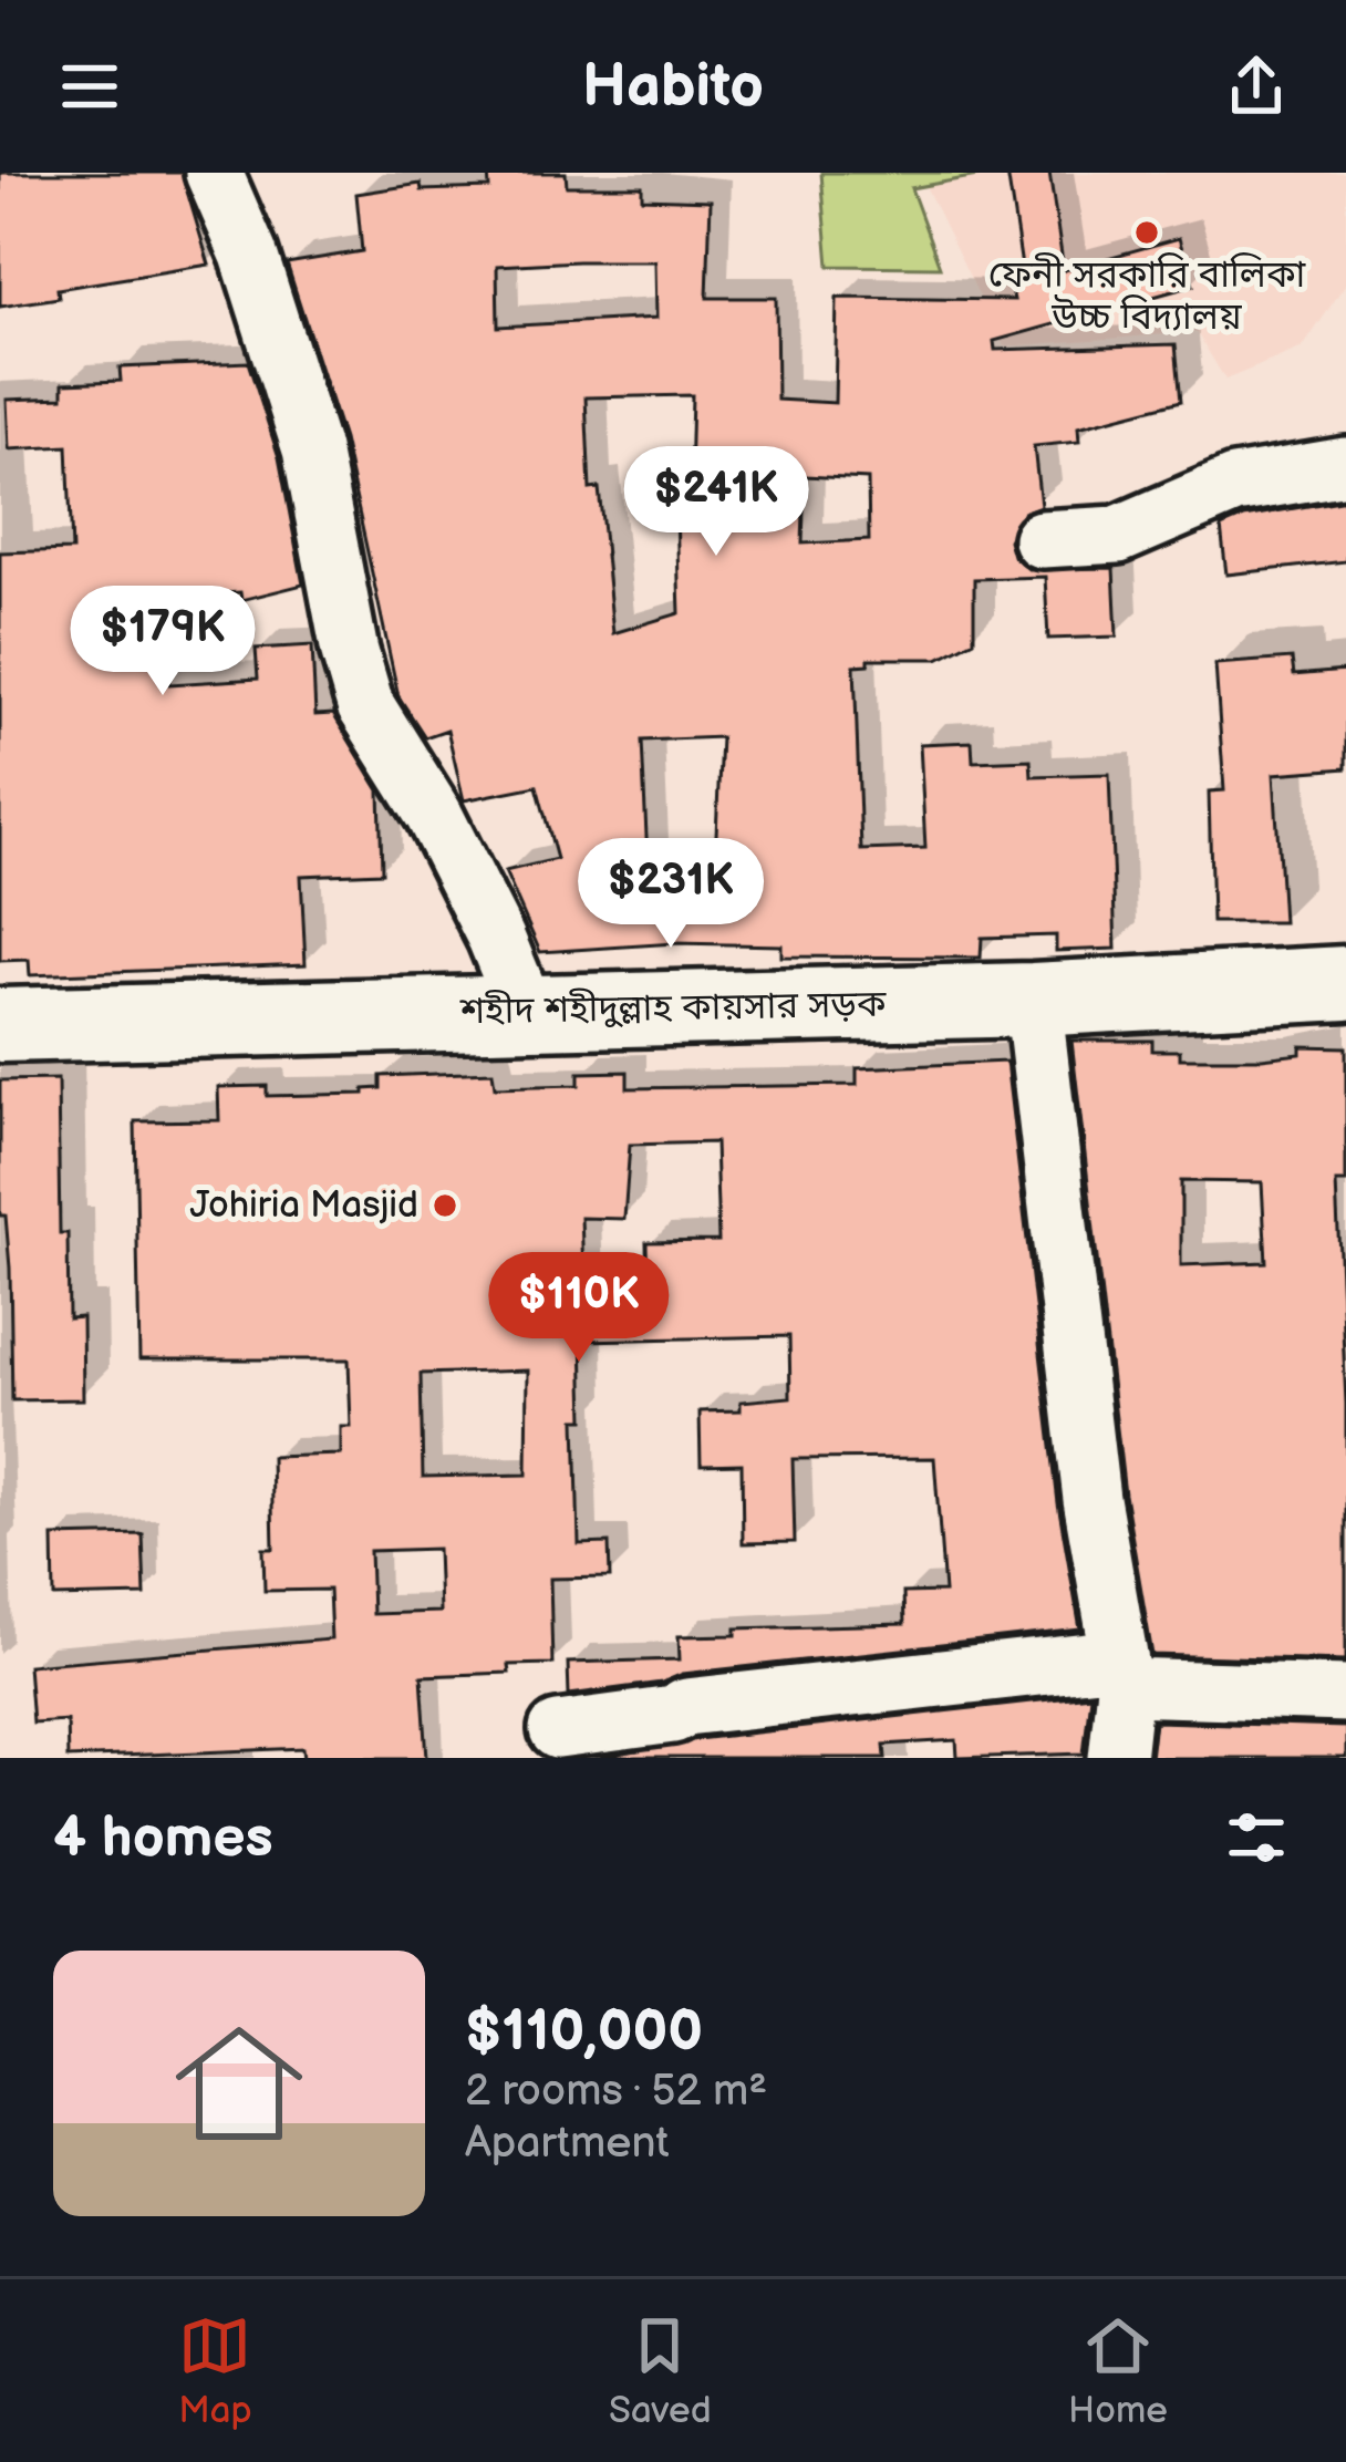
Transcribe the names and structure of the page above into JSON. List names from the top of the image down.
{
  "streets": {
    "main road": ["শহীদ শহীদুল্লাহ কায়সার সড়ক"]
  },
  "places": ["ফেনী সরকারি বালিকা উচ্চ বিদ্যালয়", "Johiria Masjid"],
  "page": {
    "header": "Habito",
    "price": [
      "$241K",
      "$179K",
      "$231K",
      "$110K"
    ],
    "heading": "4 homes",
    "list": [
      {
        "name": "$110,000",
        "note": "2 rooms · 52 m² · Apartment"
      }
    ],
    "tabs": ["Map", "Saved", "Home"]
  }
}
